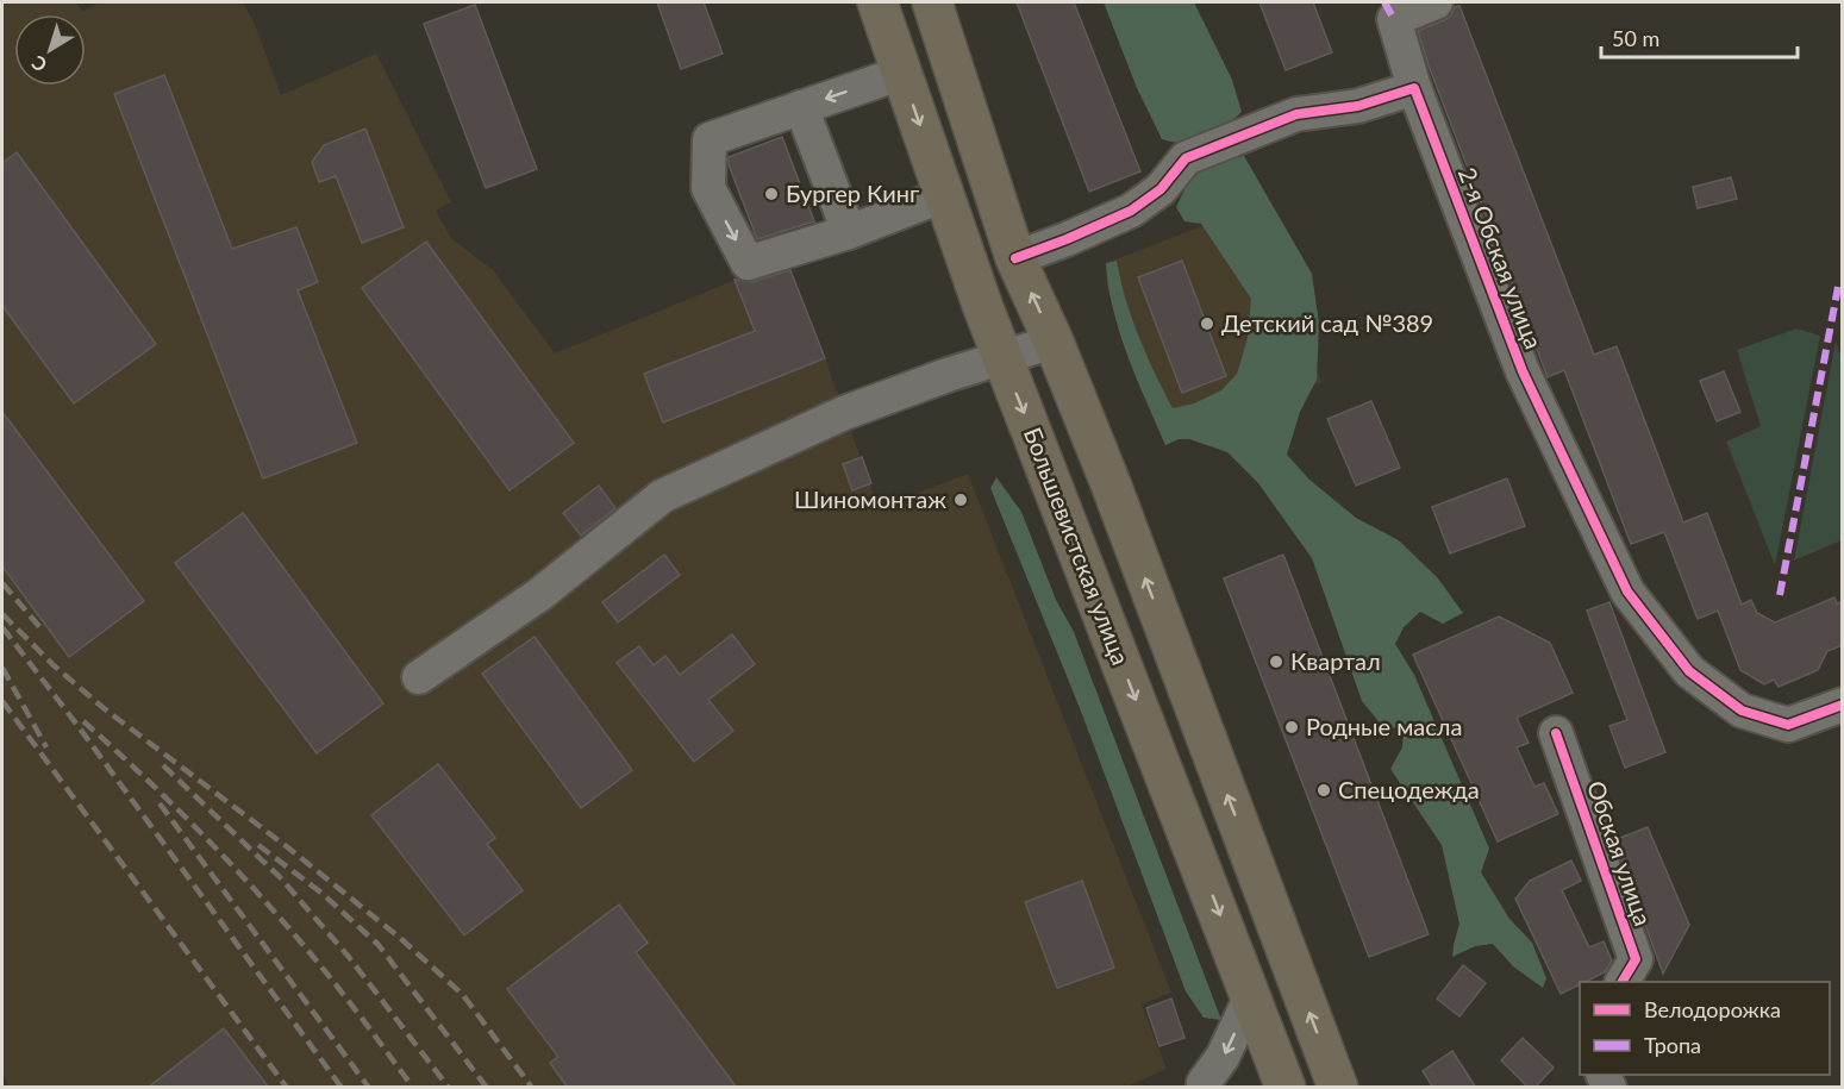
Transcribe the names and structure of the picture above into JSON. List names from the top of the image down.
{
  "streets": {
    "highway": ["Большевистская улица"],
    "street": ["2-я Обская улица", "Обская улица"]
  },
  "places": [
    "Бургер Кинг",
    "Детский сад №389",
    "Шиномонтаж",
    "Квартал",
    "Родные масла",
    "Спецодежда"
  ],
  "legend": ["Велодорожка", "Тропа"],
  "scale_bar": "50 m",
  "north": "bottom left"
}
